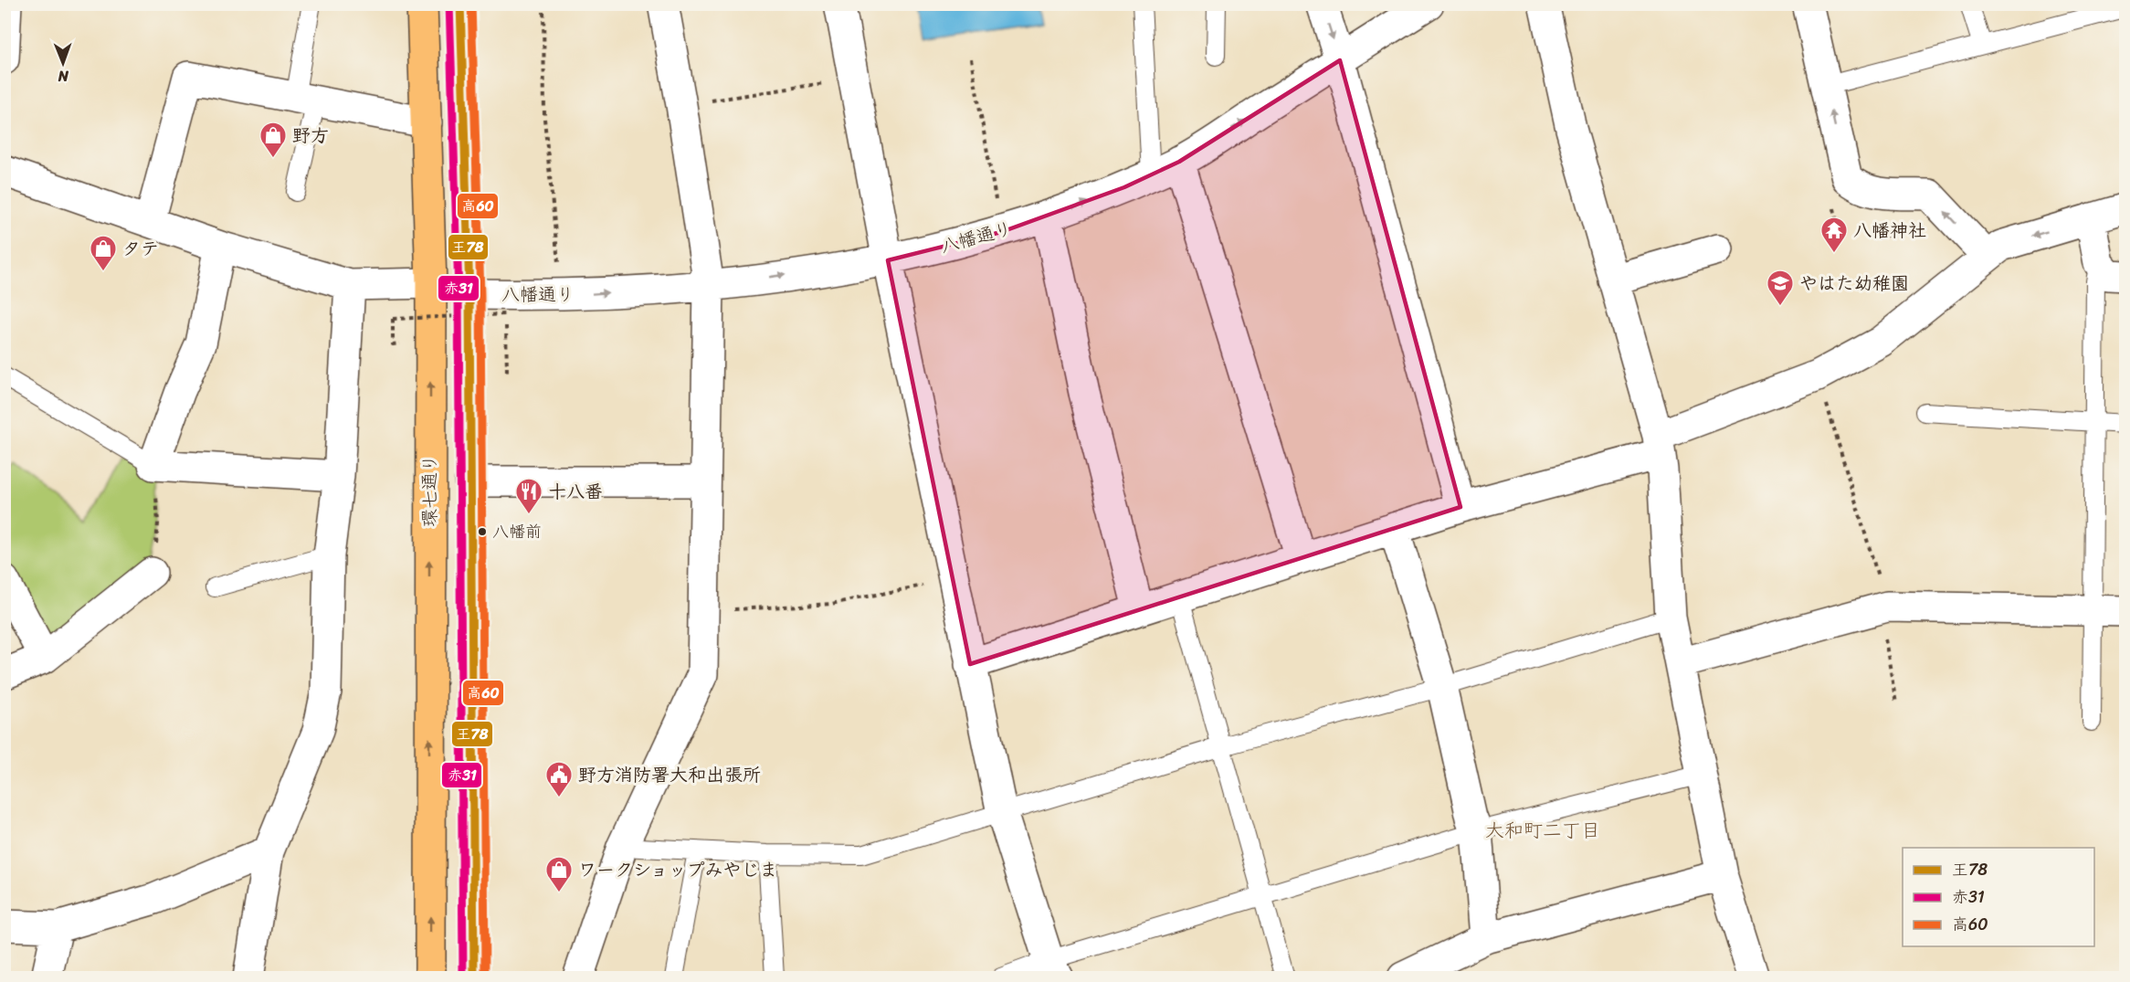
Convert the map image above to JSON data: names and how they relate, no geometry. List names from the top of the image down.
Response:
{
  "streets": {
    "main road": ["環七通り"],
    "street": ["八幡通り"]
  },
  "one_way": ["八幡通り"],
  "districts": ["大和町二丁目"],
  "places": {
    "shop": ["野方", "タテ", "ワークショップみやじま"],
    "temple": ["八幡神社"],
    "school or university": ["やはた幼稚園"],
    "restaurant": ["十八番"],
    "other": ["八幡前"],
    "public building": ["野方消防署大和出張所"]
  },
  "lines": ["transit line 王78", "transit line 赤31", "transit line 高60"],
  "legend": ["王78", "赤31", "高60"],
  "north": "bottom"
}
